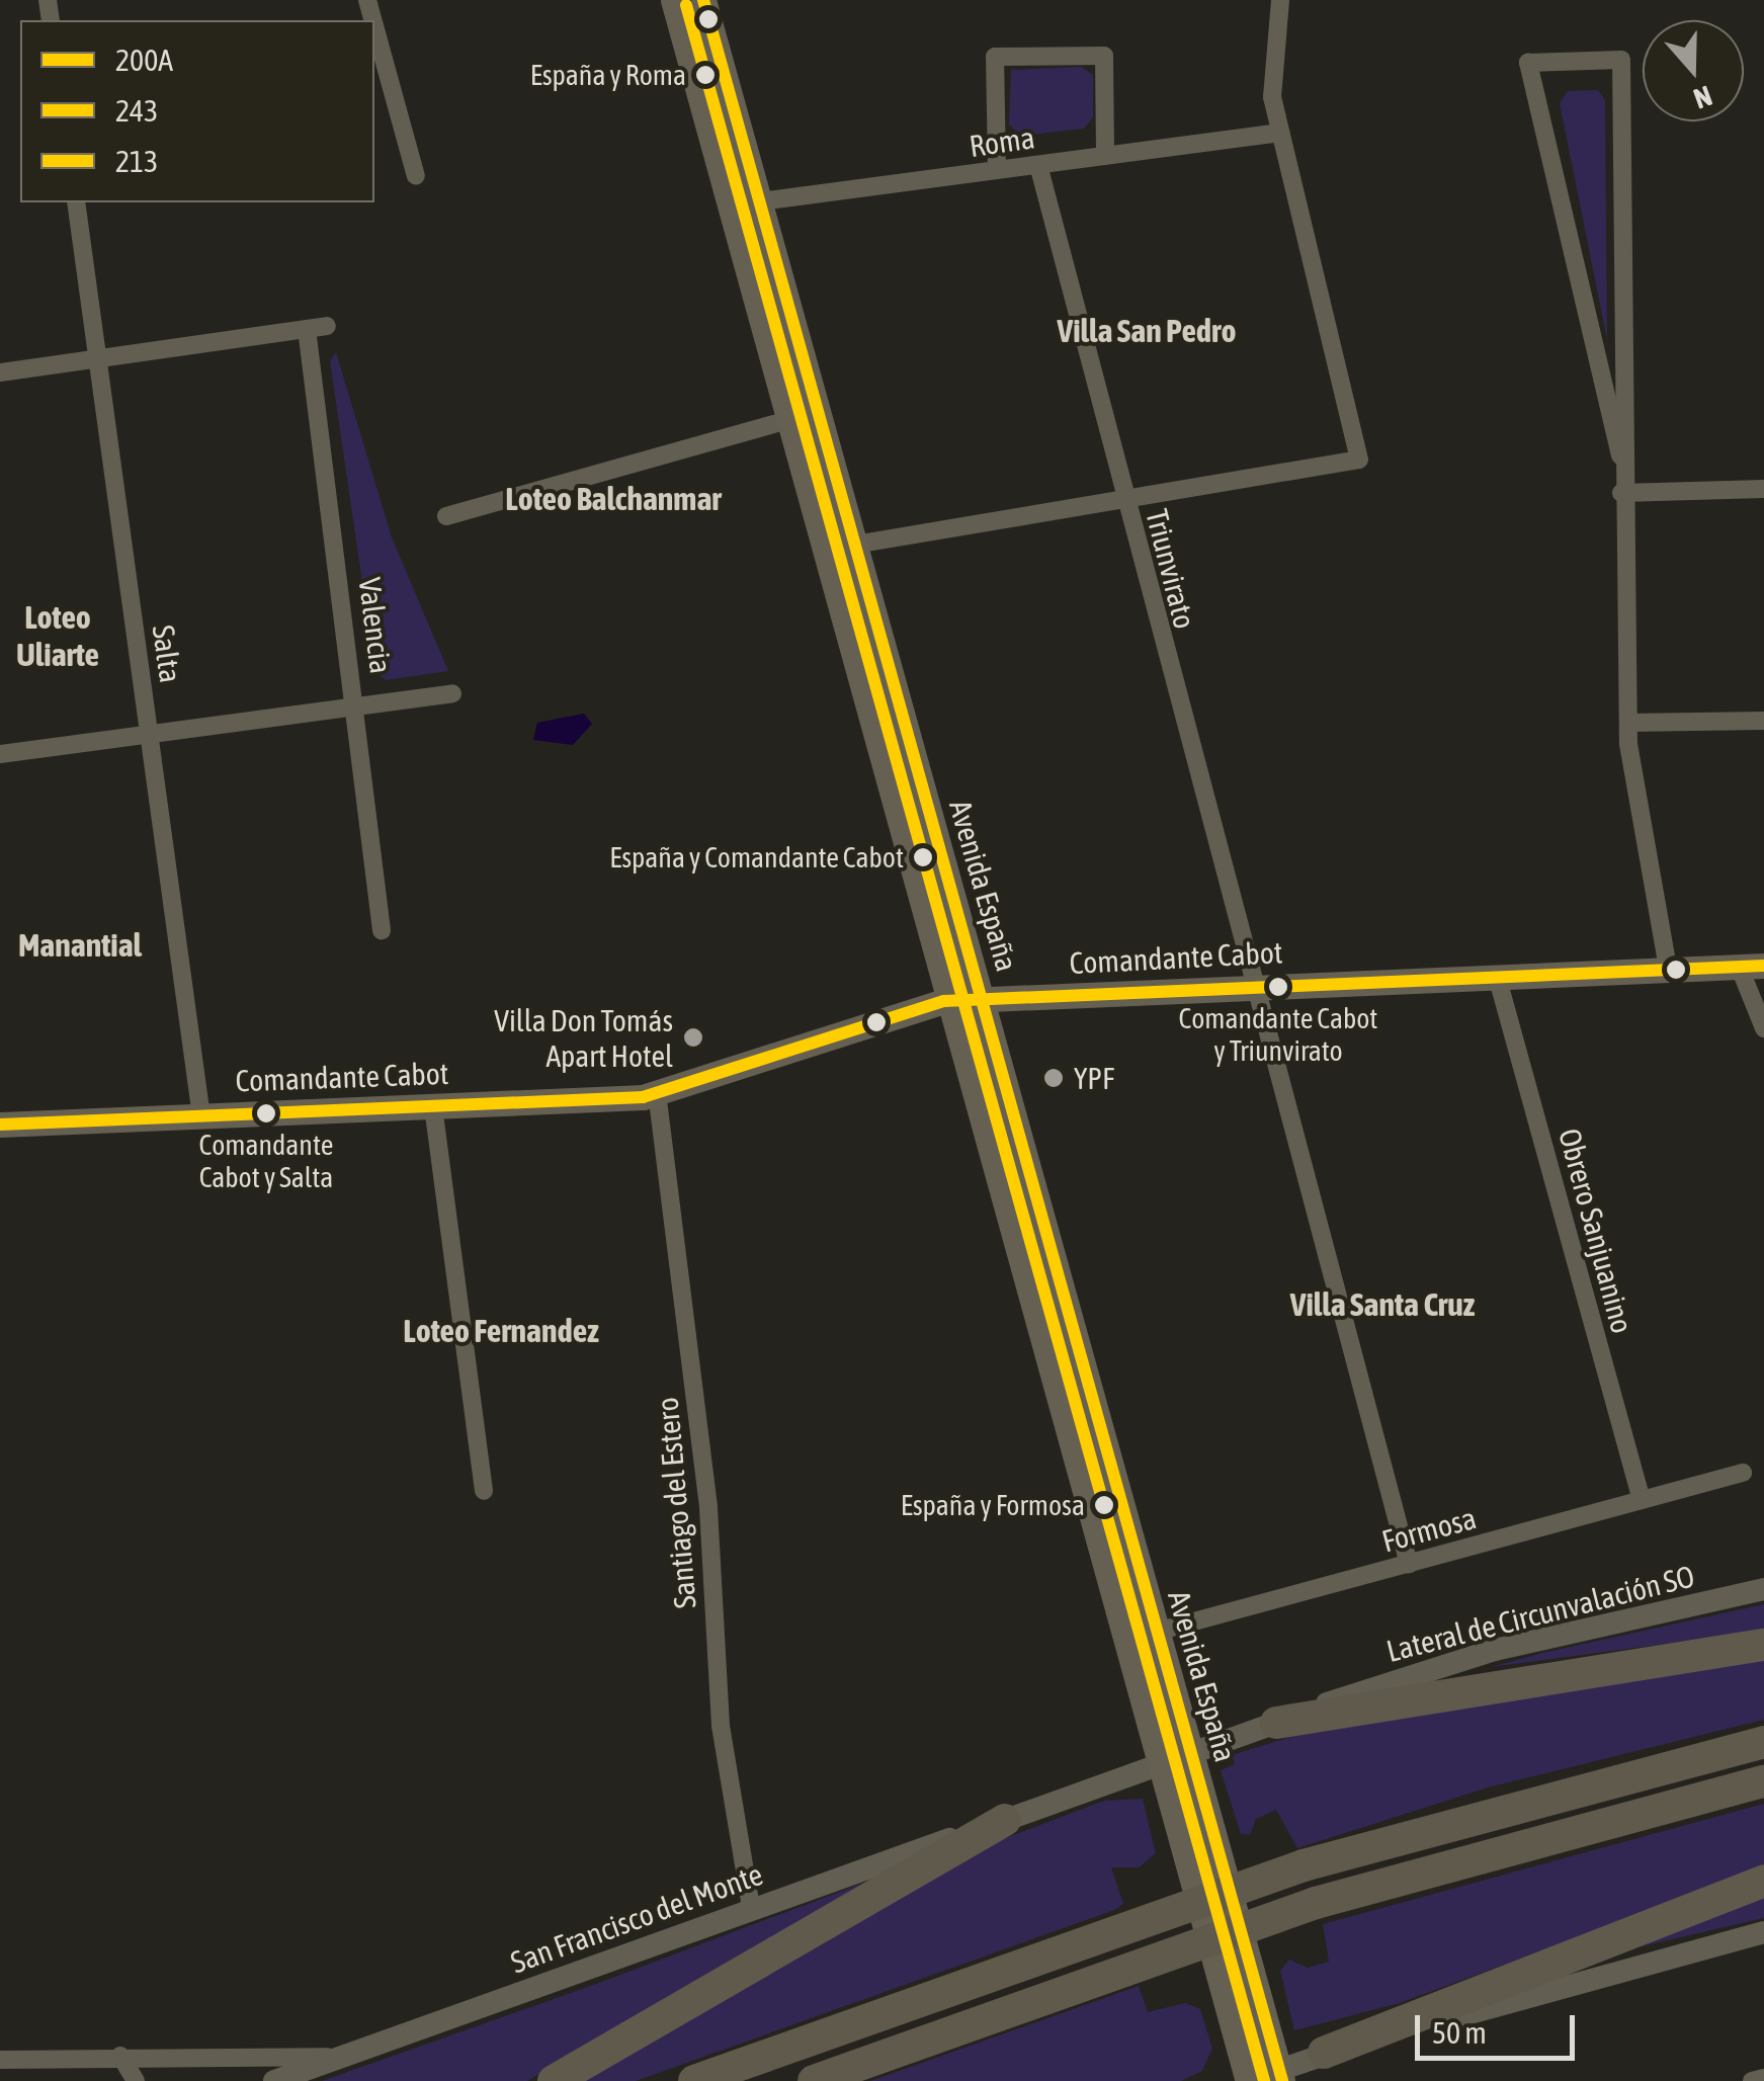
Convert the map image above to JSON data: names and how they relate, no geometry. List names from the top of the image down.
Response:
{
  "streets": {
    "main road": ["Avenida España", "Comandante Cabot"],
    "street": [
      "Roma",
      "Triunvirato",
      "Valencia",
      "Salta",
      "Obrero Sanjuanino",
      "Santiago del Estero",
      "Formosa",
      "Lateral de Circunvalación SO",
      "San Francisco del Monte"
    ]
  },
  "crossings": [
    ["Roma", "Triunvirato"],
    ["Roma", "Avenida España"],
    ["Triunvirato", "Comandante Cabot"],
    ["Triunvirato", "Formosa"],
    ["Valencia", "Salta"],
    ["Salta", "Comandante Cabot"],
    ["Avenida España", "Comandante Cabot"],
    ["Avenida España", "Formosa"],
    ["Avenida España", "Lateral de Circunvalación SO"],
    ["Avenida España", "San Francisco del Monte"],
    ["Comandante Cabot", "Obrero Sanjuanino"],
    ["Comandante Cabot", "Santiago del Estero"],
    ["Obrero Sanjuanino", "Formosa"],
    ["Santiago del Estero", "San Francisco del Monte"],
    ["Lateral de Circunvalación SO", "San Francisco del Monte"]
  ],
  "districts": [
    "Villa San Pedro",
    "Loteo Balchanmar",
    "Loteo Uliarte",
    "Manantial",
    "Villa Santa Cruz",
    "Loteo Fernandez"
  ],
  "places": [
    "España y Roma",
    "España y Comandante Cabot",
    "Comandante Cabot y Triunvirato",
    "Villa Don Tomás Apart Hotel",
    "YPF",
    "Comandante Cabot y Salta",
    "España y Formosa"
  ],
  "lines": ["transit line 200A", "transit line 243", "transit line 213"],
  "legend": ["200A", "243", "213"],
  "scale_bar": "50 m",
  "north": "bottom"
}
